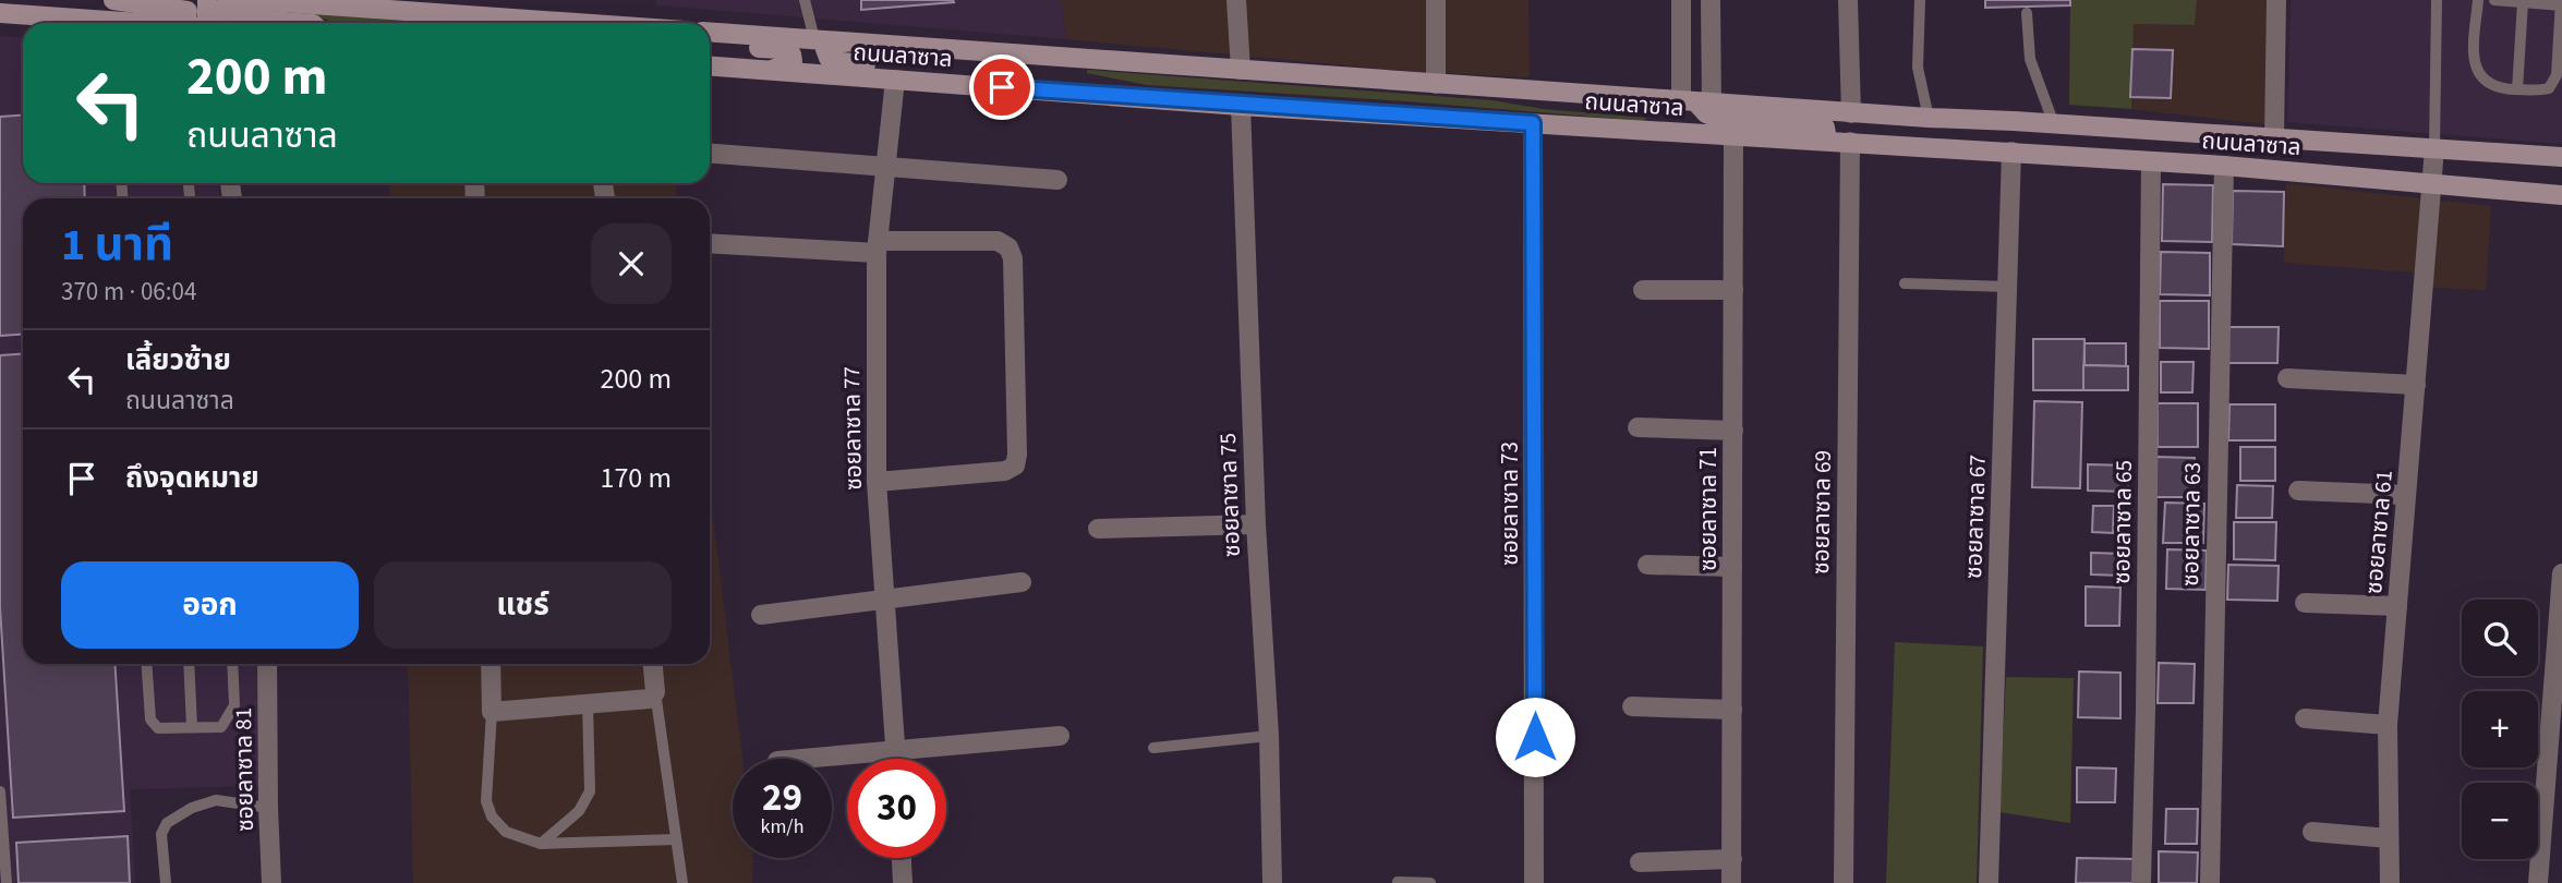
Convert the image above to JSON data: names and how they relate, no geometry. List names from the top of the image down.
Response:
{
  "streets": {
    "street": [
      "ถนนลาซาล",
      "ซอยลาซาล 77",
      "ซอยลาซาล 75",
      "ซอยลาซาล 73",
      "ซอยลาซาล 71",
      "ซอยลาซาล 69",
      "ซอยลาซาล 67",
      "ซอยลาซาล 65",
      "ซอยลาซาล 63",
      "ซอยลาซาล 61",
      "ซอยลาซาล 81"
    ]
  },
  "crossings": [
    ["ถนนลาซาล", "ซอยลาซาล 77"],
    ["ถนนลาซาล", "ซอยลาซาล 75"],
    ["ถนนลาซาล", "ซอยลาซาล 73"],
    ["ถนนลาซาล", "ซอยลาซาล 71"],
    ["ถนนลาซาล", "ซอยลาซาล 69"],
    ["ถนนลาซาล", "ซอยลาซาล 67"],
    ["ถนนลาซาล", "ซอยลาซาล 65"],
    ["ถนนลาซาล", "ซอยลาซาล 63"],
    ["ถนนลาซาล", "ซอยลาซาล 61"]
  ],
  "page": {
    "turn": ["200 m", "ถนนลาซาล"],
    "heading": ["1 นาที", "370 m · 06:04"],
    "list": [
      {
        "name": "เลี้ยวซ้าย",
        "note": "ถนนลาซาล",
        "value": "200 m"
      },
      {
        "name": "ถึงจุดหมาย",
        "value": "170 m"
      }
    ],
    "buttons": ["ออก", "แชร์"],
    "map_buttons": ["+", "−"],
    "speed": "29 km/h",
    "limit": "30"
  }
}
